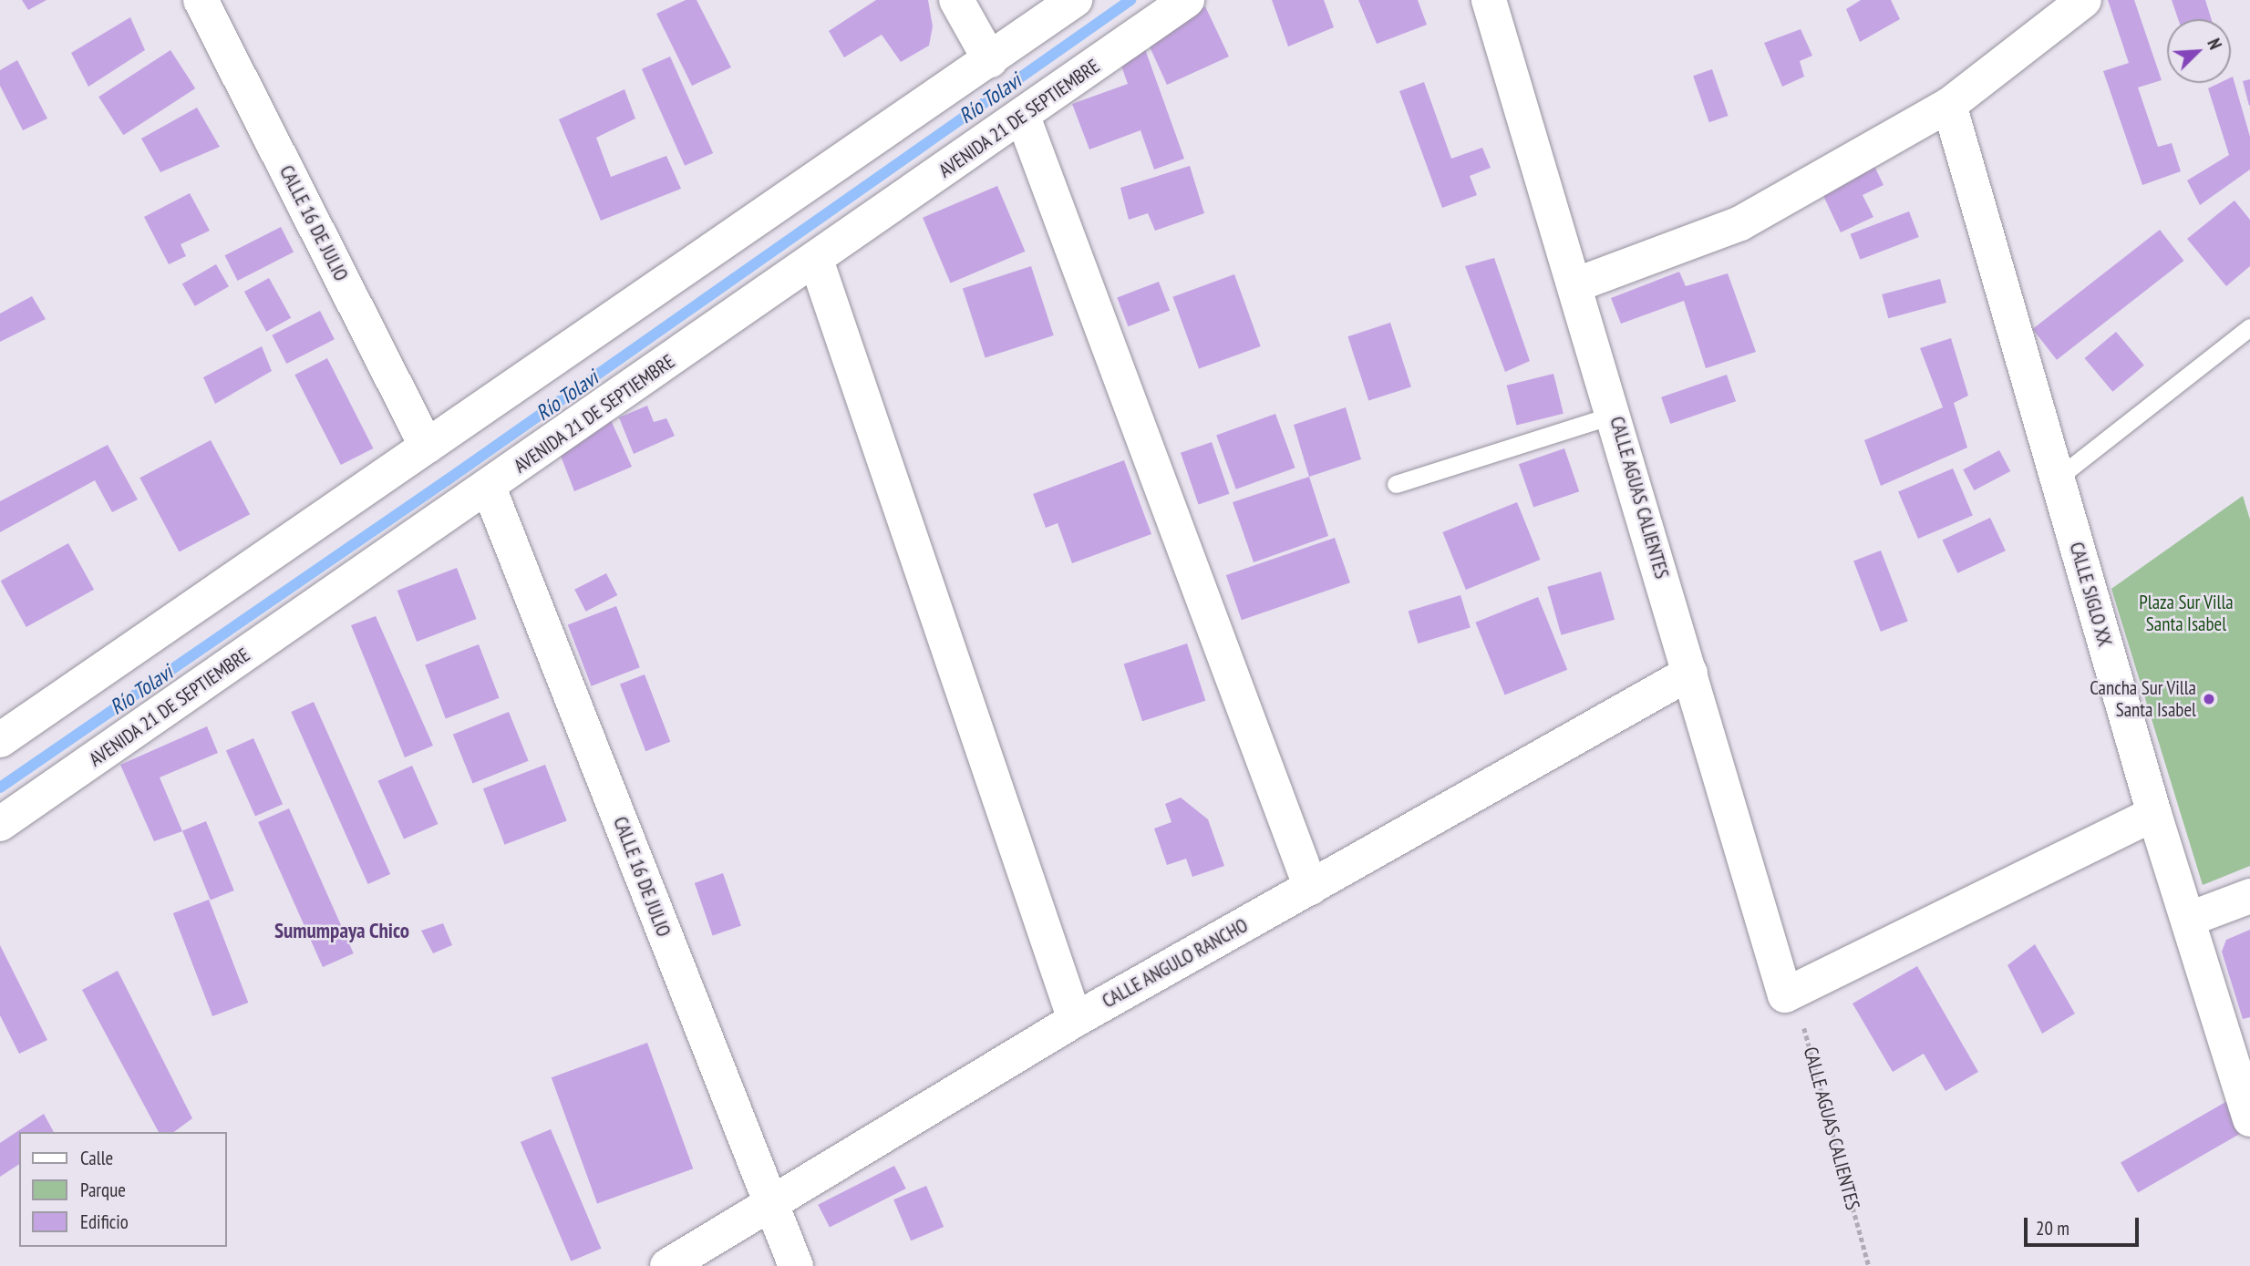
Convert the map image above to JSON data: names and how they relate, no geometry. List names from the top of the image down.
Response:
{
  "streets": {
    "street": [
      "AVENIDA 21 DE SEPTIEMBRE",
      "CALLE 16 DE JULIO",
      "CALLE AGUAS CALIENTES",
      "CALLE SIGLO XX",
      "CALLE ANGULO RANCHO"
    ]
  },
  "crossings": [
    ["AVENIDA 21 DE SEPTIEMBRE", "CALLE 16 DE JULIO"],
    ["CALLE 16 DE JULIO", "CALLE ANGULO RANCHO"],
    ["CALLE AGUAS CALIENTES", "CALLE ANGULO RANCHO"]
  ],
  "districts": ["Sumumpaya Chico"],
  "water": ["Río Tolavi"],
  "parks": ["Plaza Sur Villa Santa Isabel"],
  "places": ["Cancha Sur Villa Santa Isabel"],
  "legend": ["Calle", "Parque", "Edificio"],
  "scale_bar": "20 m",
  "north": "top right"
}
